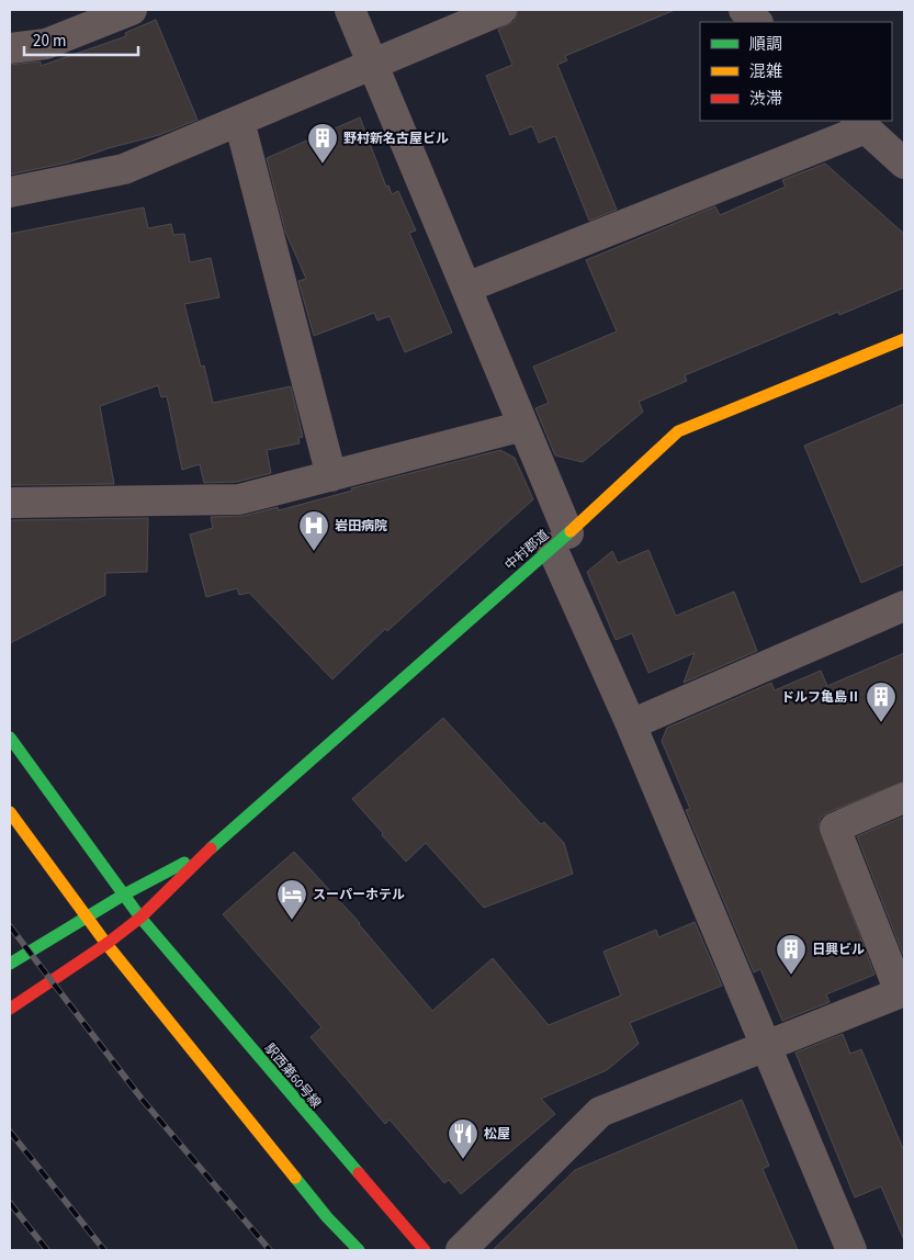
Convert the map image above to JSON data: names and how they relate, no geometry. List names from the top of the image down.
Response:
{
  "streets": {
    "street": ["中村郡道", "駅西第60号線"]
  },
  "places": {
    "building": ["野村新名古屋ビル", "ドルフ亀島Ⅱ", "日興ビル"],
    "hospital": ["岩田病院"],
    "hotel": ["スーパーホテル"],
    "restaurant": ["松屋"]
  },
  "legend": ["順調", "混雑", "渋滞"],
  "scale_bar": "20 m"
}
